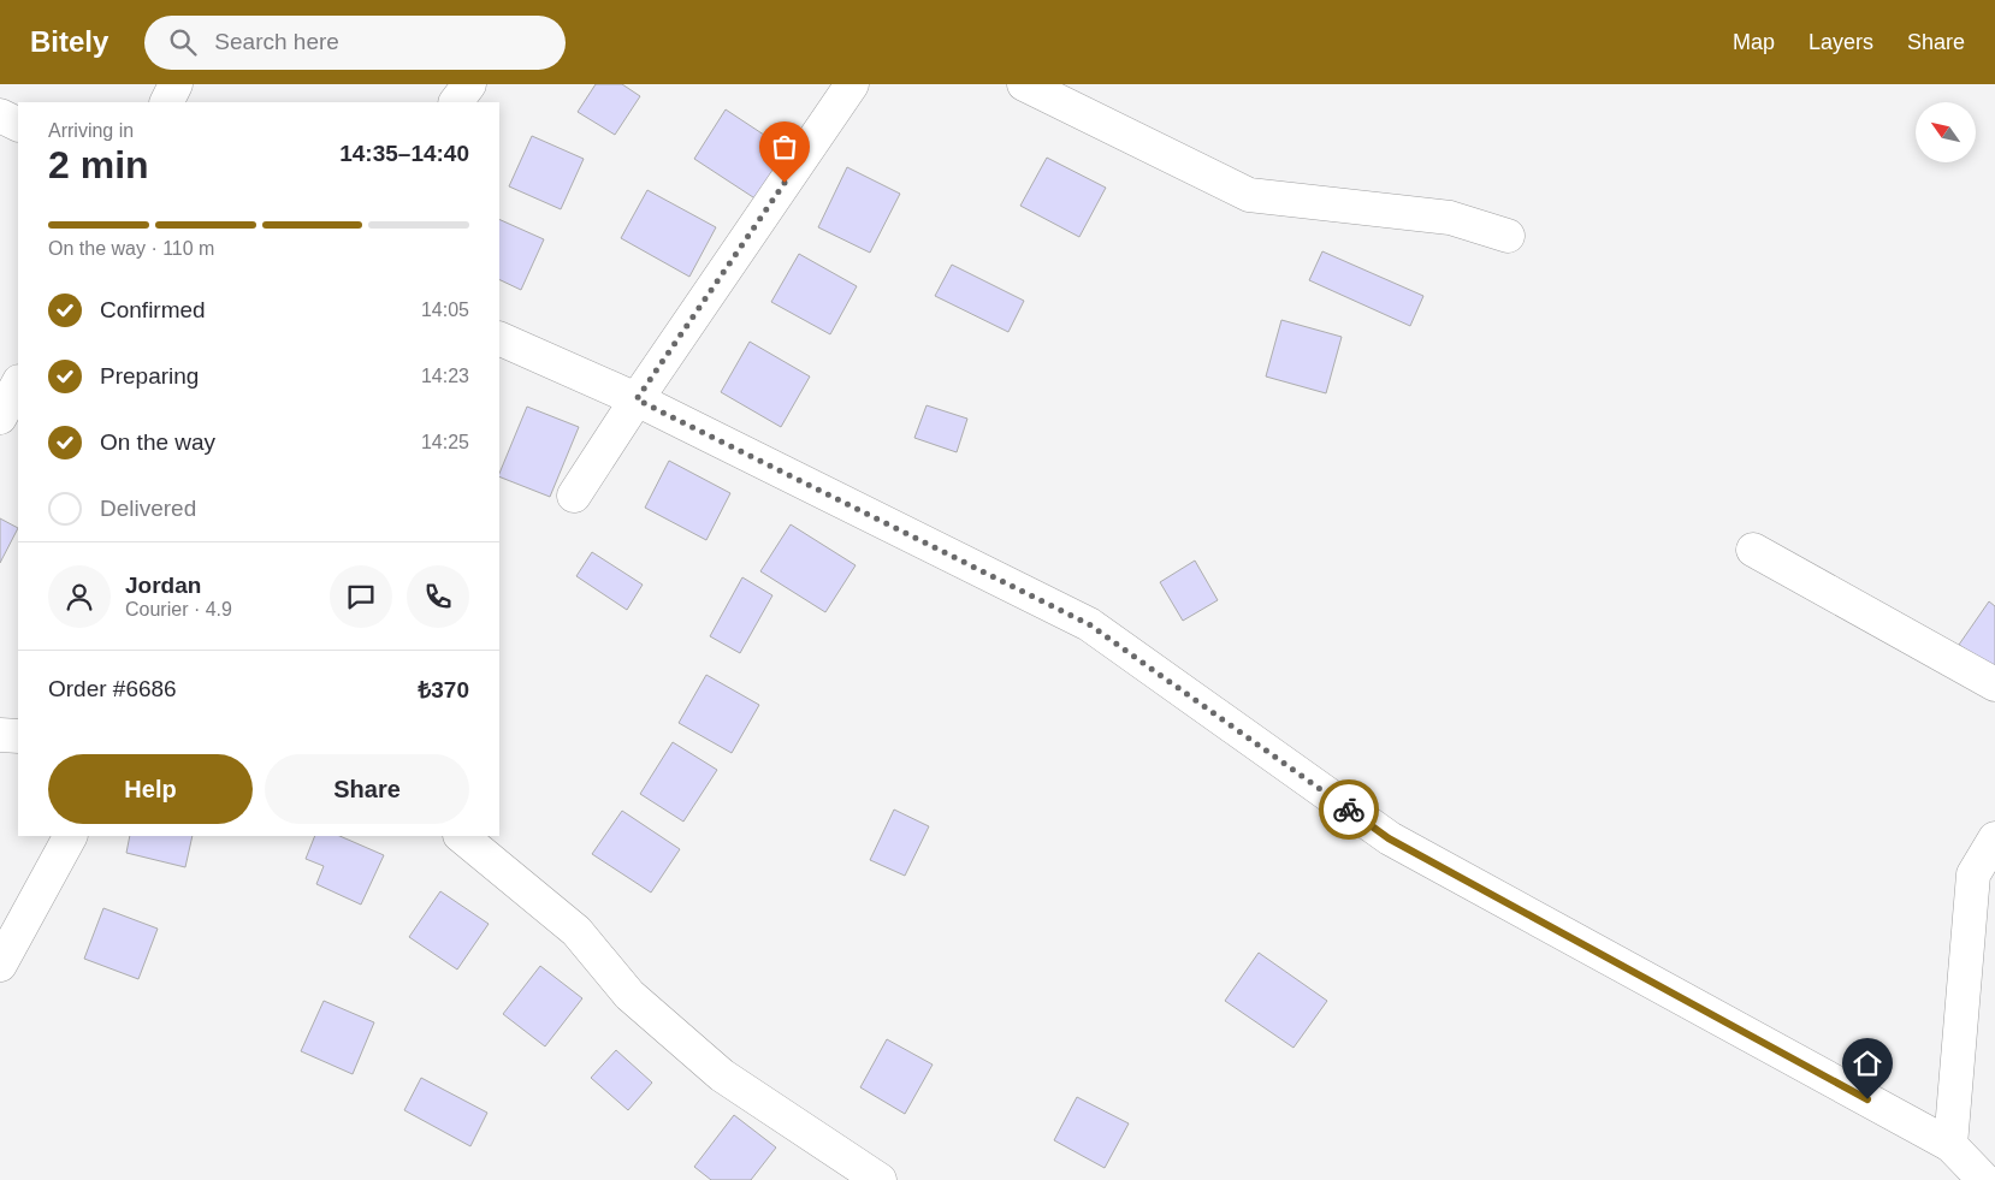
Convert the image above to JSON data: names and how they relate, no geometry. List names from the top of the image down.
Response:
{
  "north": "top left",
  "page": {
    "header": "Bitely",
    "search": "Search here",
    "nav": ["Map", "Layers", "Share"],
    "heading": ["2 min", "Arriving in", "14:35–14:40"],
    "panel": [
      "Jordan",
      "Courier · 4.9",
      "Order #6686",
      "₺370"
    ],
    "bar": "On the way · 110 m",
    "list": [
      ["Confirmed", "14:05"],
      ["Preparing", "14:23"],
      ["On the way", "14:25"],
      "Delivered"
    ],
    "buttons": ["Help", "Share"]
  }
}
